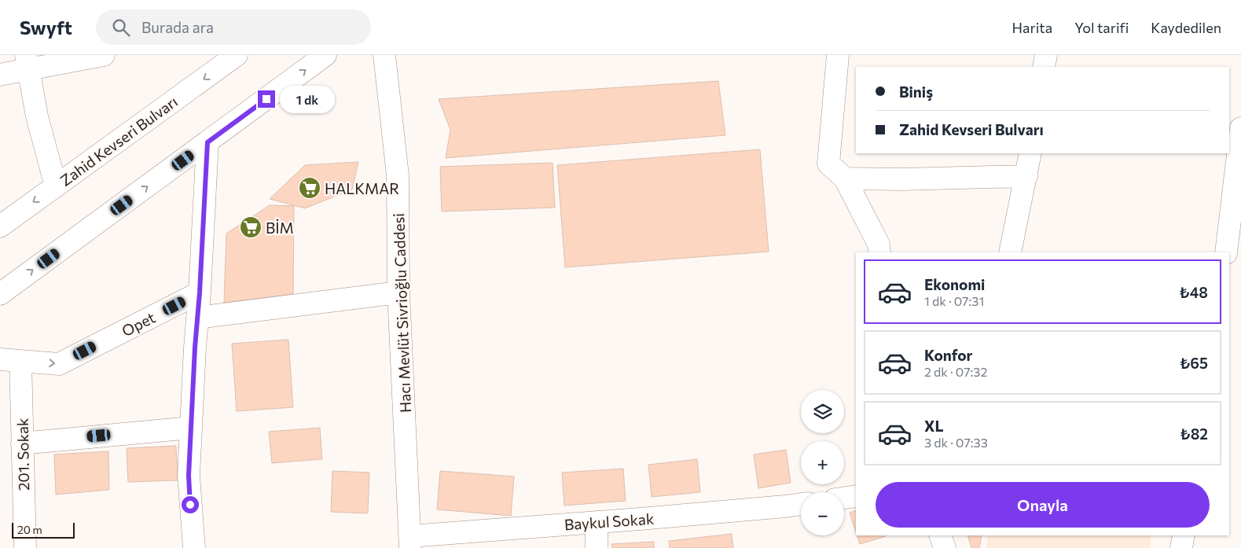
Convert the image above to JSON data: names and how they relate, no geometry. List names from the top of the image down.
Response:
{
  "streets": {
    "street": [
      "Zahid Kevseri Bulvarı",
      "Hacı Mevlüt Sivrioğlu Caddesi",
      "Opet",
      "201. Sokak",
      "Baykul Sokak"
    ]
  },
  "crossings": [
    ["Hacı Mevlüt Sivrioğlu Caddesi", "Baykul Sokak"],
    ["Opet", "201. Sokak"]
  ],
  "places": {
    "supermarket": ["HALKMAR", "BİM"]
  },
  "scale_bar": "20 m",
  "page": {
    "header": "Swyft",
    "search": "Burada ara",
    "nav": ["Harita", "Yol tarifi", "Kaydedilen"],
    "banner": ["Biniş", "Zahid Kevseri Bulvarı"],
    "bubble": "1 dk",
    "list": [
      {
        "name": "Ekonomi",
        "note": "1 dk · 07:31",
        "value": "₺48"
      },
      {
        "name": "Konfor",
        "note": "2 dk · 07:32",
        "value": "₺65"
      },
      {
        "name": "XL",
        "note": "3 dk · 07:33",
        "value": "₺82"
      }
    ],
    "map_buttons": ["+", "−"],
    "buttons": "Onayla",
    "scale": "20 m"
  }
}
